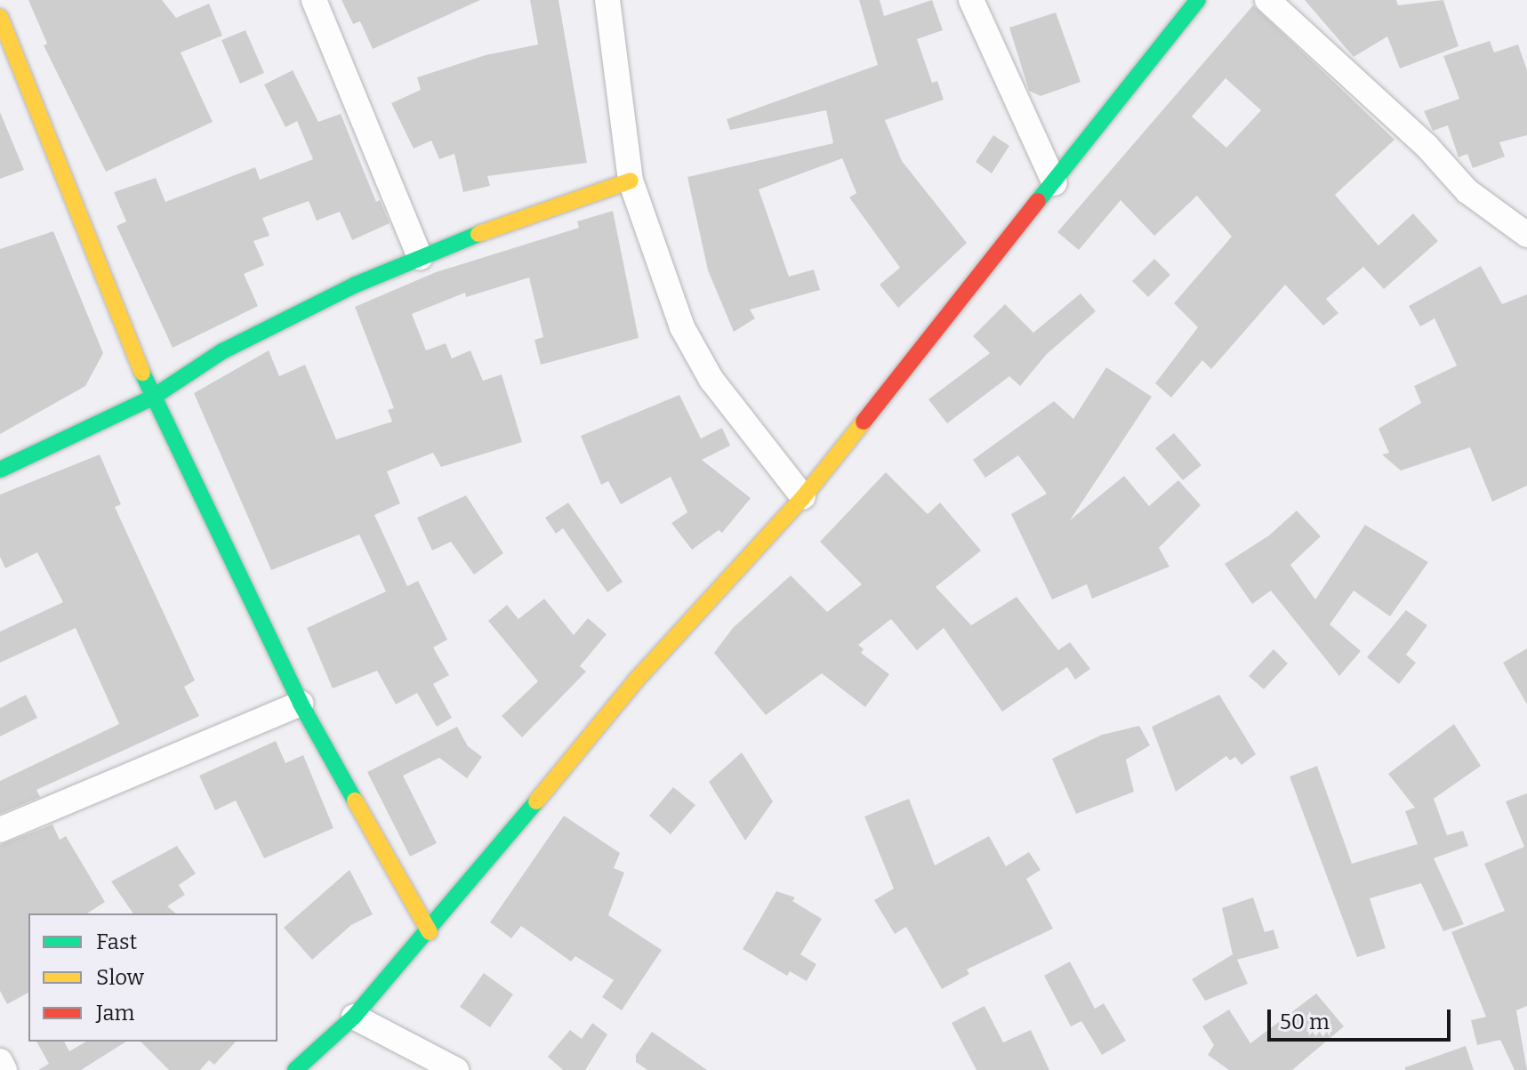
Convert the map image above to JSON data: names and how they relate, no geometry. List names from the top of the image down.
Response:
{
  "legend": ["Fast", "Slow", "Jam"],
  "scale_bar": "50 m"
}
